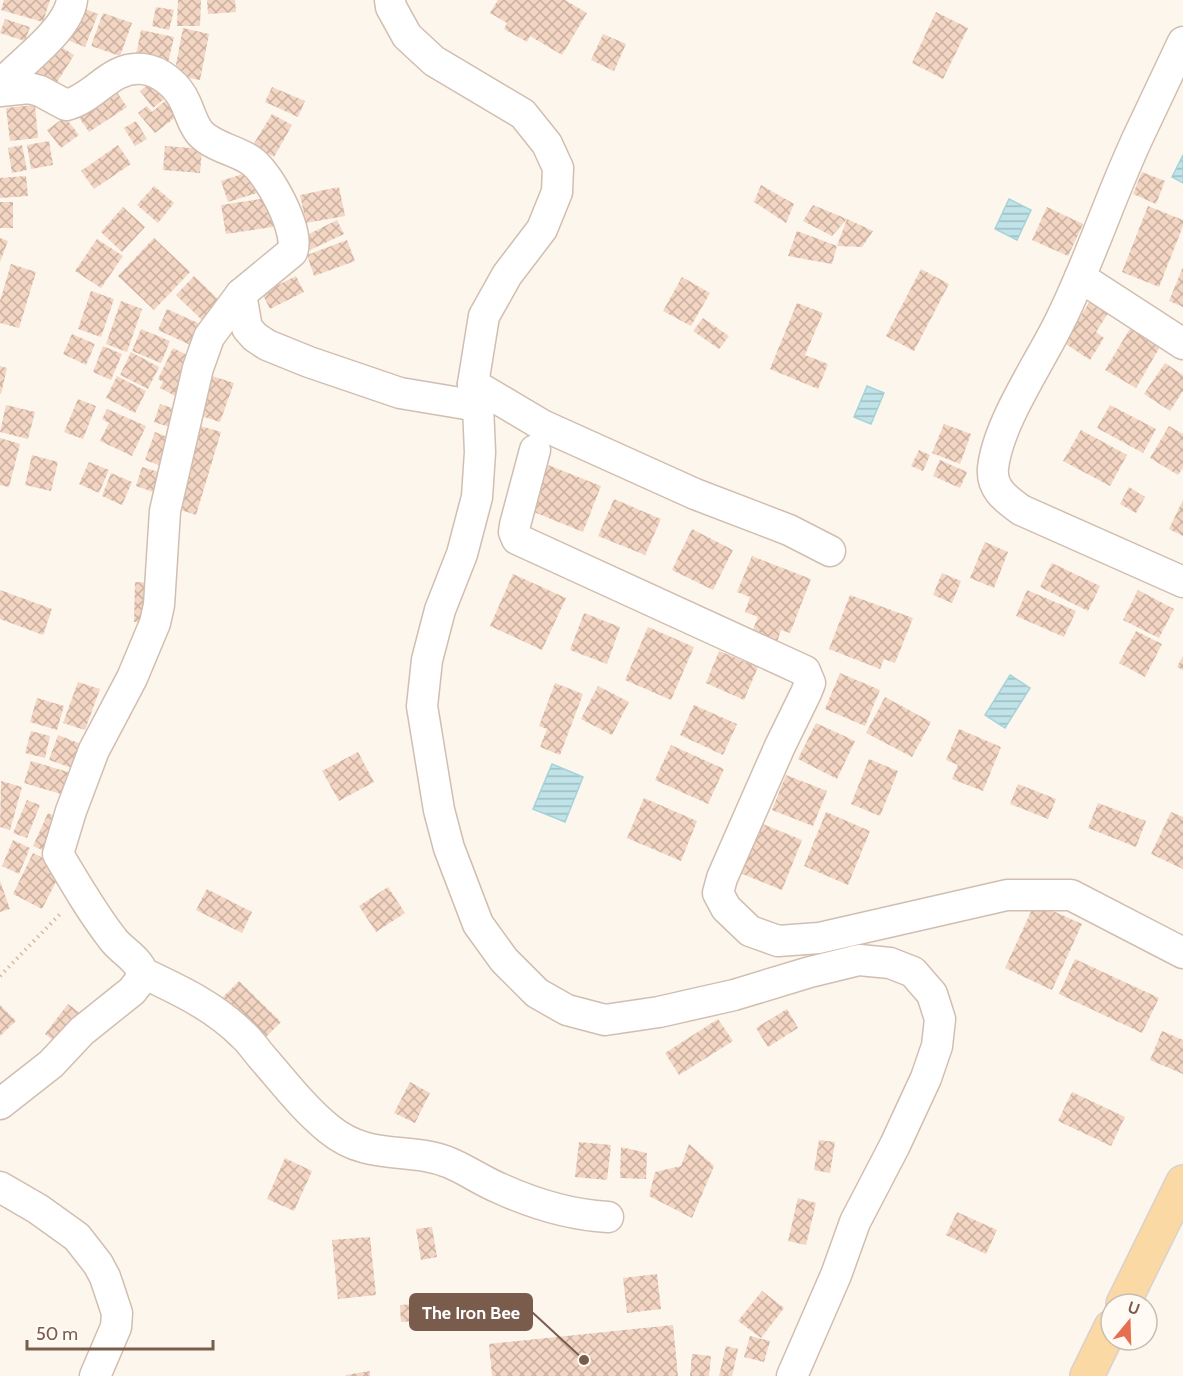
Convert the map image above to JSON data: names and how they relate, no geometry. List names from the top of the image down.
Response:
{
  "places": ["The Iron Bee"],
  "scale_bar": "50 m",
  "north": "top"
}
